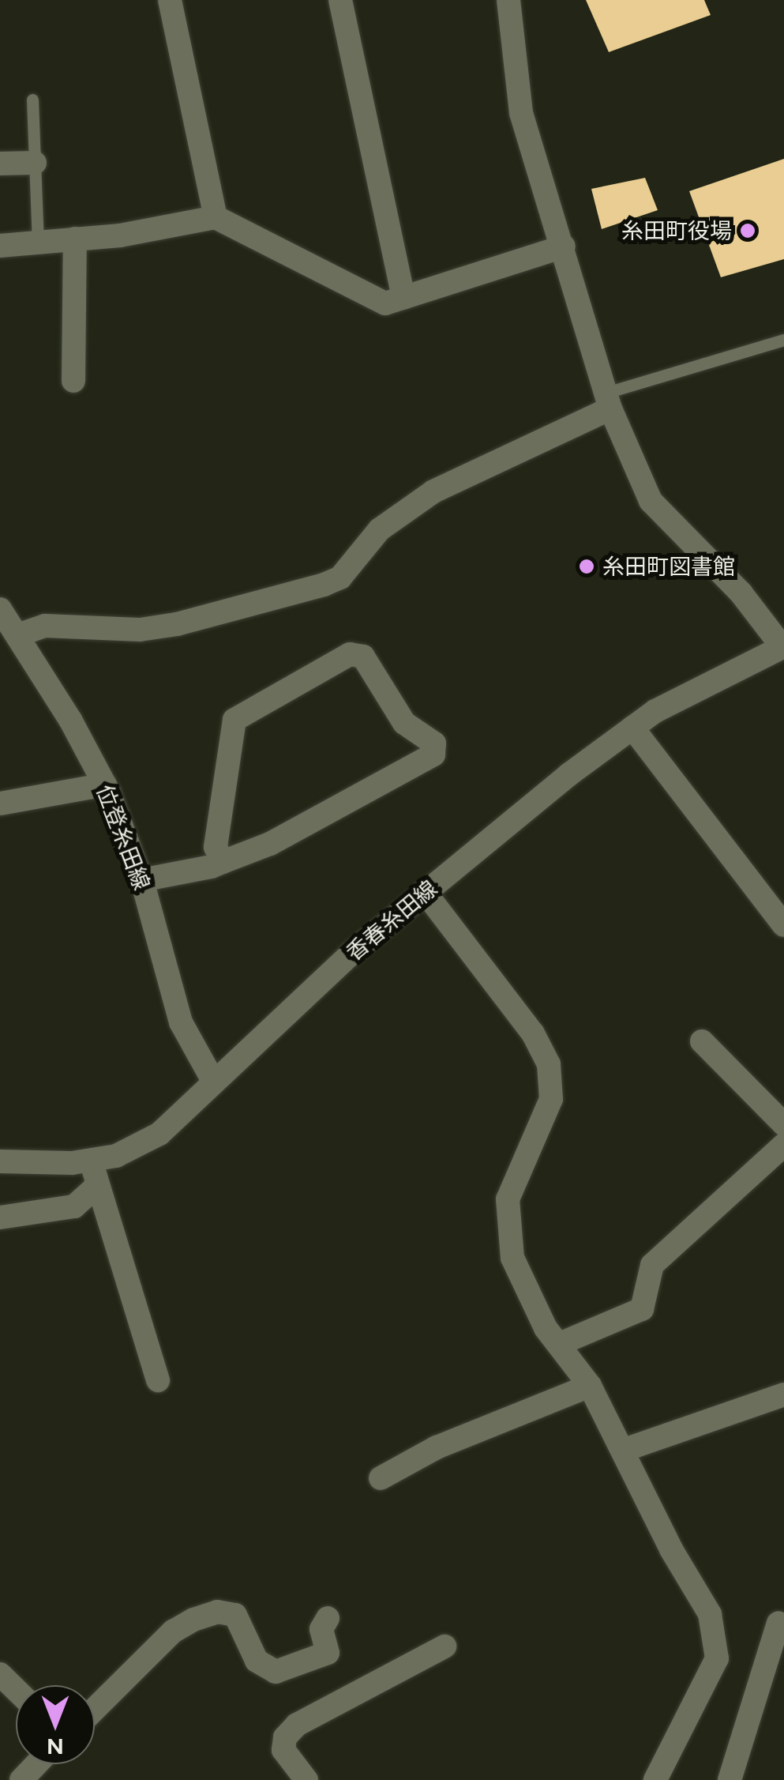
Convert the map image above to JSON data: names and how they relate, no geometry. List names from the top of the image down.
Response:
{
  "streets": {
    "street": ["位登糸田線", "香春糸田線"]
  },
  "crossings": [
    ["位登糸田線", "香春糸田線"]
  ],
  "places": ["糸田町役場", "糸田町図書館"],
  "north": "bottom"
}
